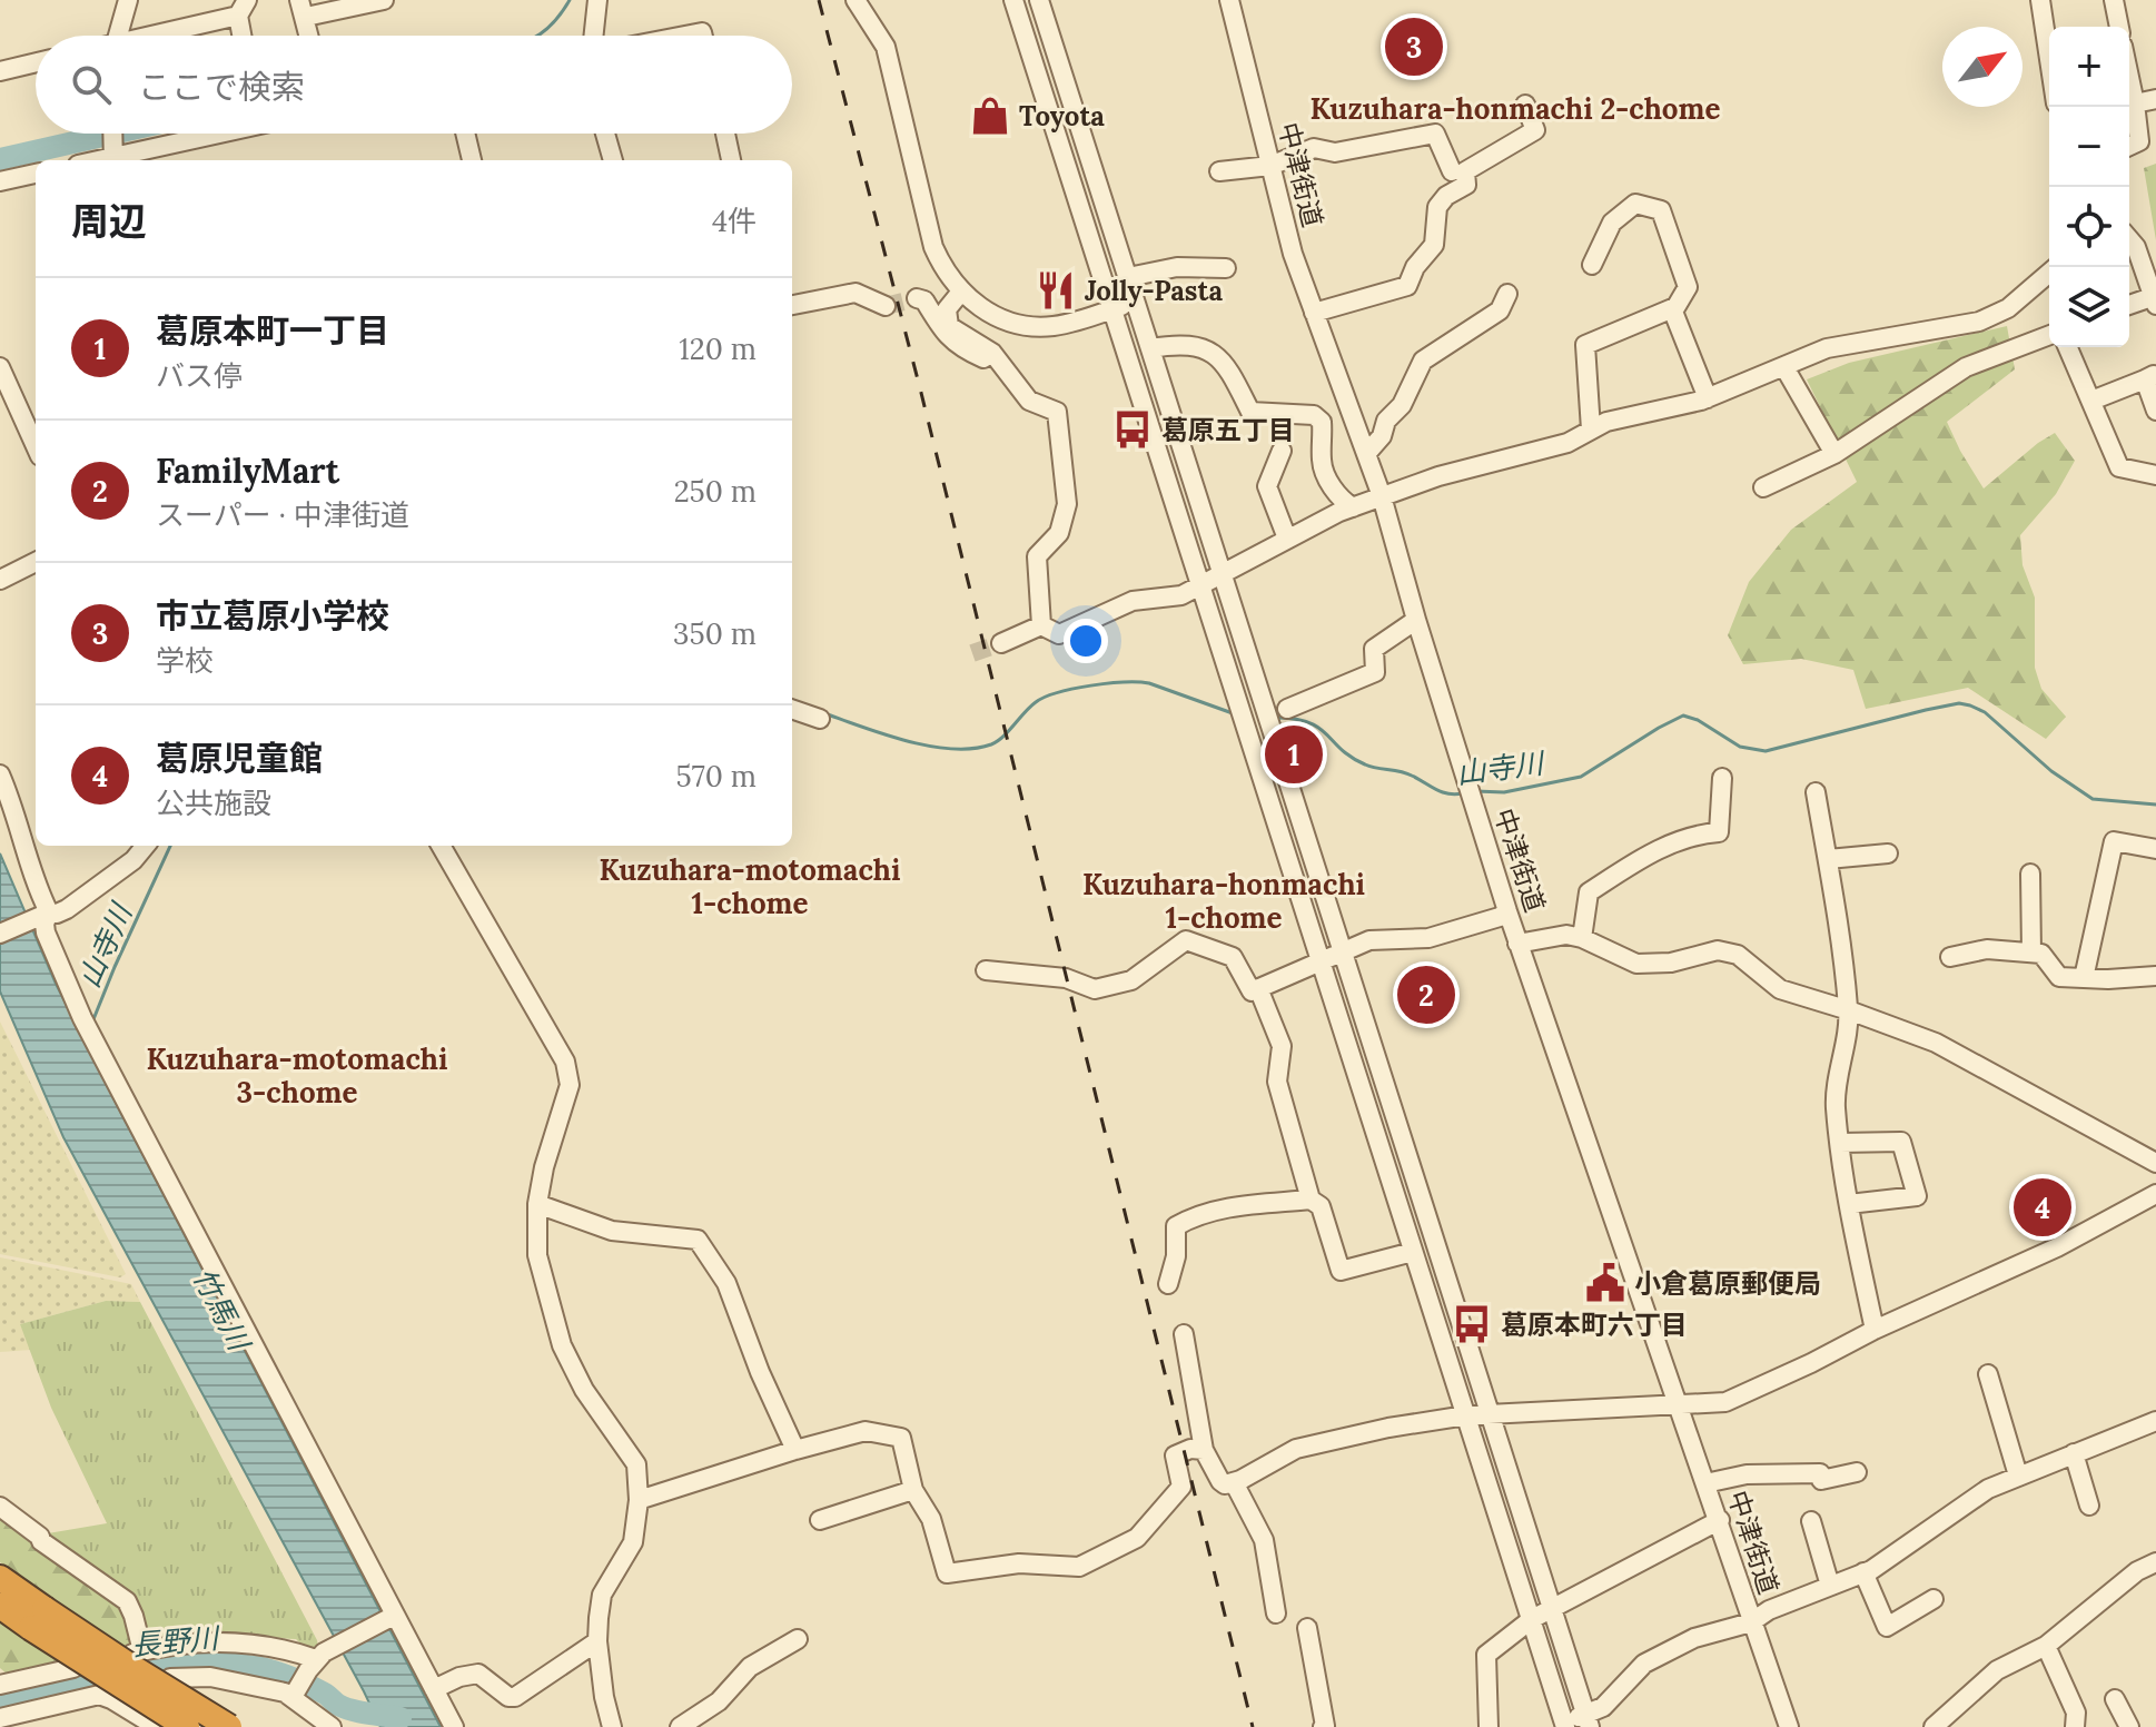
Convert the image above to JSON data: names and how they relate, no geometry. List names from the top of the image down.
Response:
{
  "streets": {
    "street": ["中津街道"]
  },
  "districts": [
    "Kuzuhara-honmachi 2-chome",
    "Kuzuhara-motomachi 1-chome",
    "Kuzuhara-honmachi 1-chome",
    "Kuzuhara-motomachi 3-chome"
  ],
  "water": ["山寺川", "竹馬川", "長野川"],
  "places": {
    "shop": ["Toyota"],
    "restaurant": ["Jolly-Pasta"],
    "bus stop": ["葛原五丁目", "葛原本町六丁目"],
    "public building": ["小倉葛原郵便局"]
  },
  "north": "top right",
  "page": {
    "pins": [
      "3",
      "1",
      "2",
      "4"
    ],
    "map_buttons": ["+", "−"],
    "search": "ここで検索",
    "heading": ["周辺", "4件"],
    "list": [
      {
        "mark": "1",
        "name": "葛原本町一丁目",
        "note": "バス停",
        "value": "120 m"
      },
      {
        "mark": "2",
        "name": "FamilyMart",
        "note": "スーパー · 中津街道",
        "value": "250 m"
      },
      {
        "mark": "3",
        "name": "市立葛原小学校",
        "note": "学校",
        "value": "350 m"
      },
      {
        "mark": "4",
        "name": "葛原児童館",
        "note": "公共施設",
        "value": "570 m"
      }
    ]
  }
}
